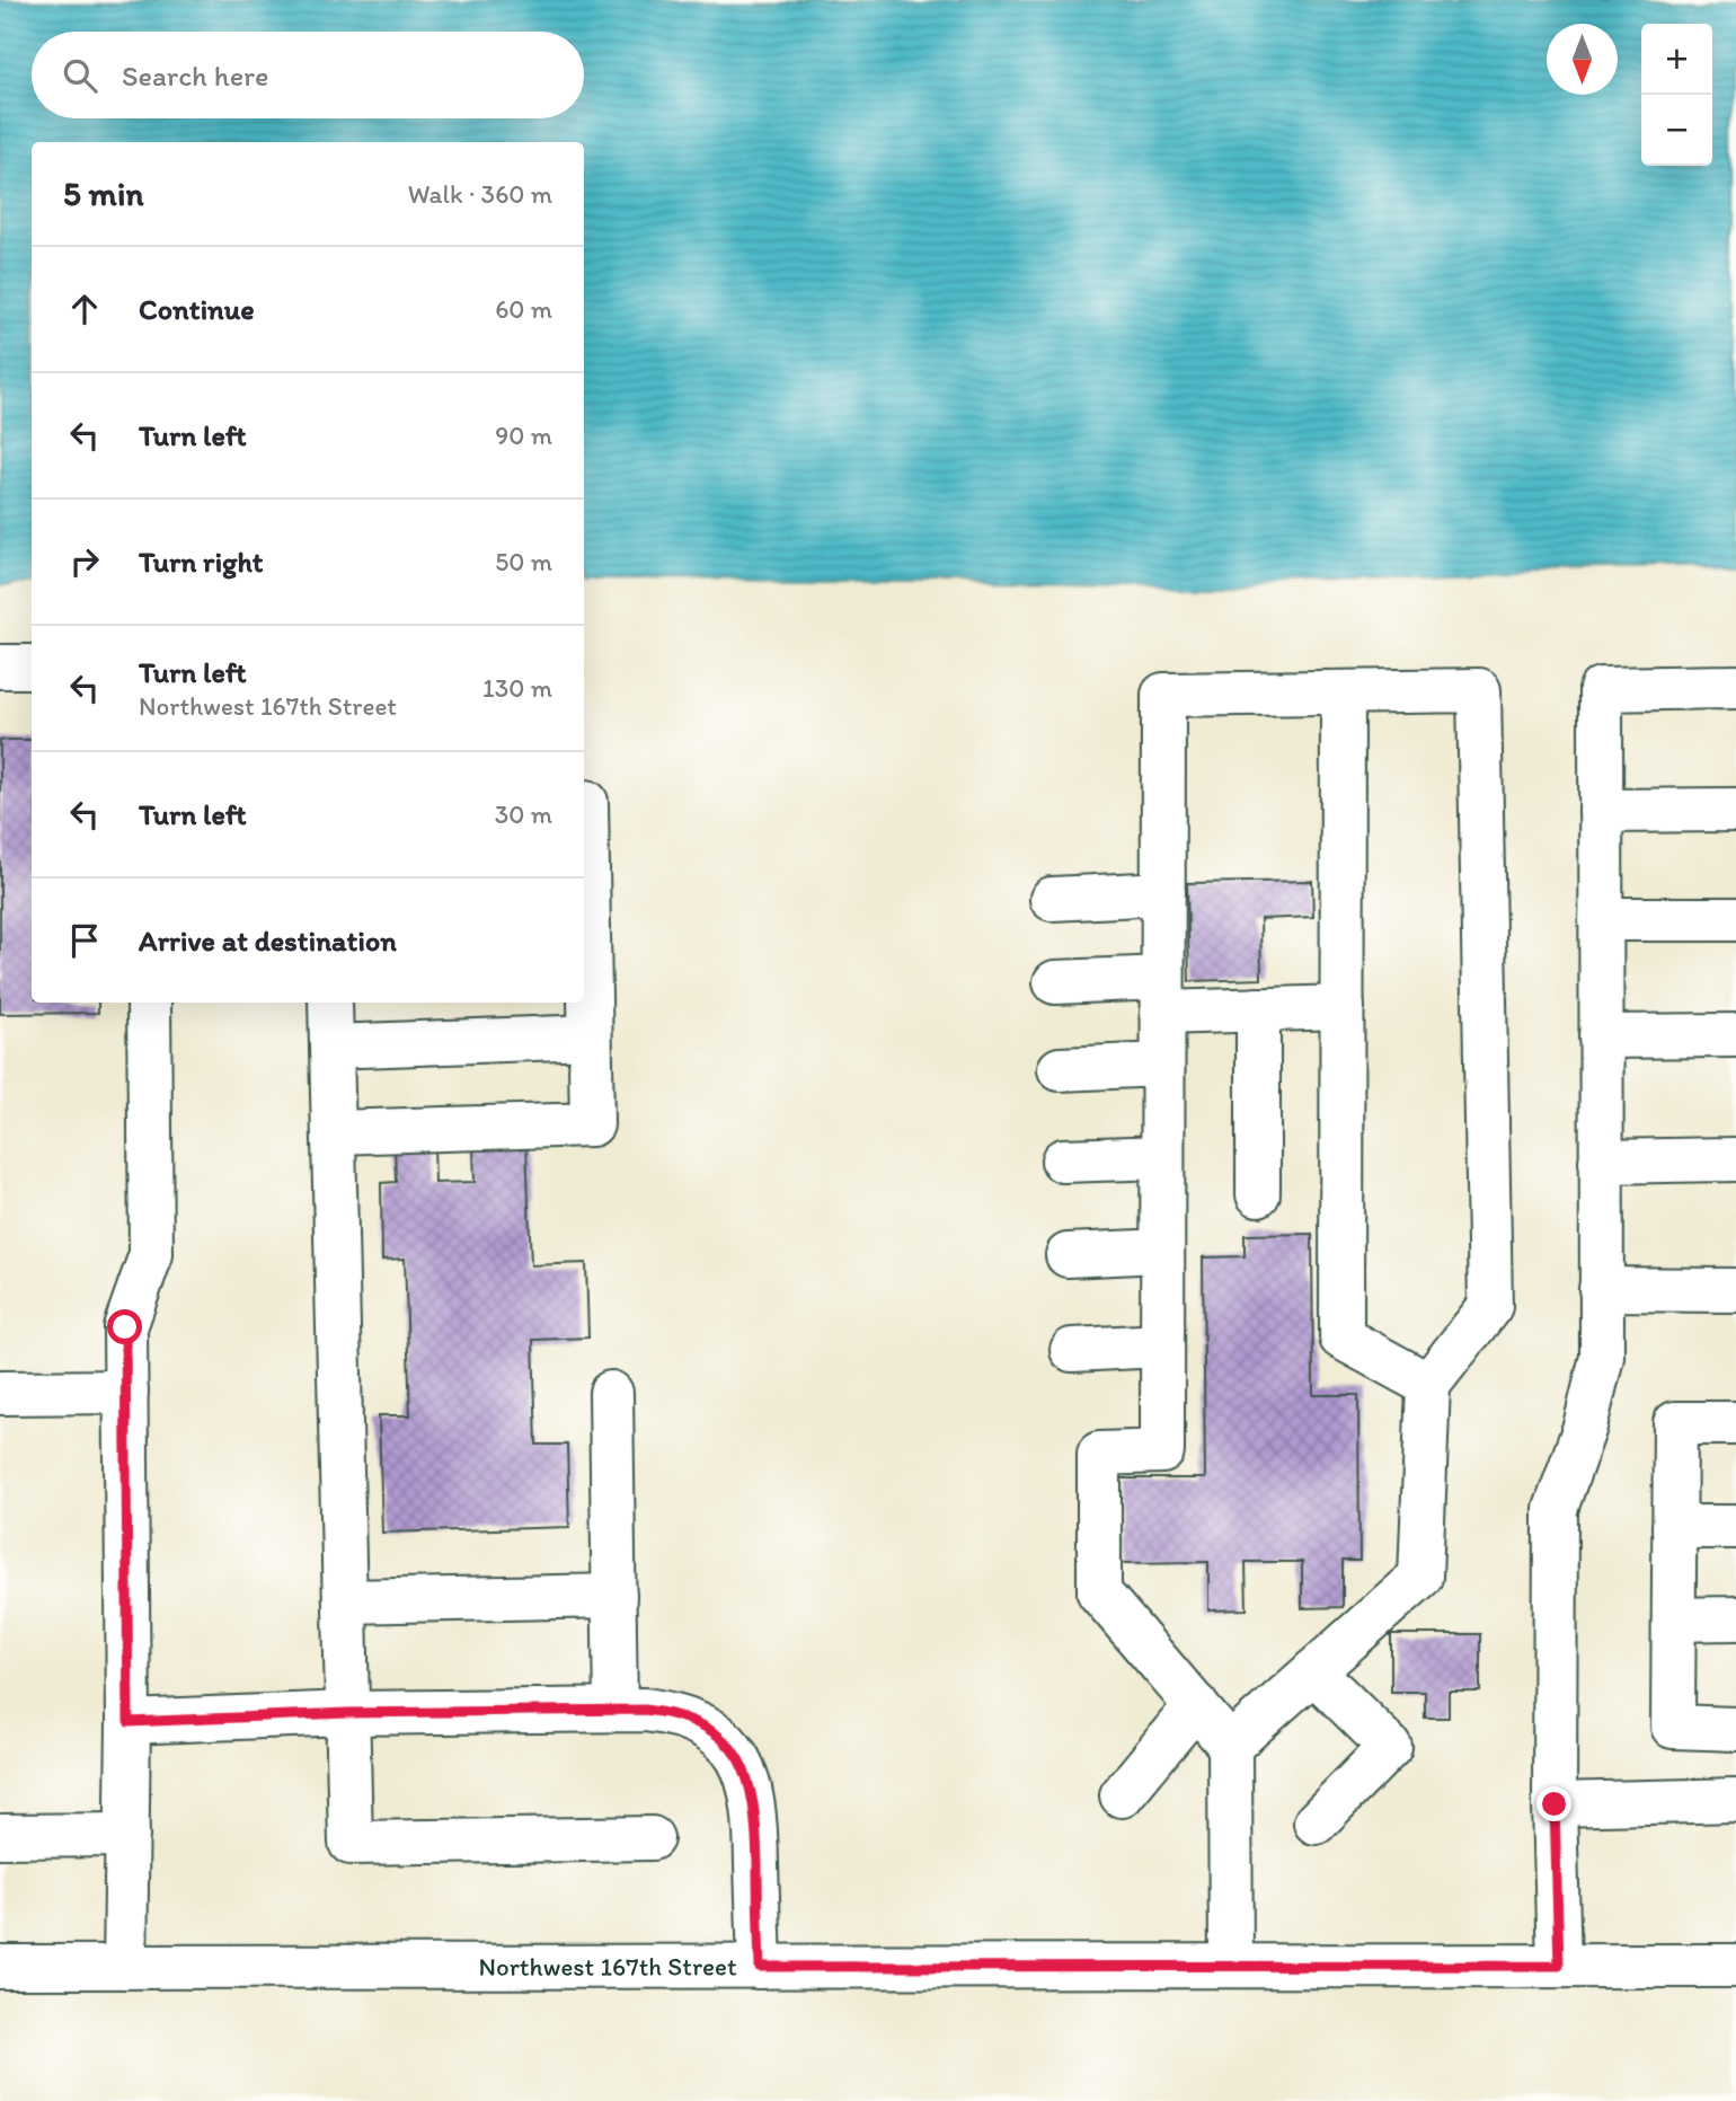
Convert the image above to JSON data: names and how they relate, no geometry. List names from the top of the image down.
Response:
{
  "streets": {
    "street": ["Northwest 167th Street"]
  },
  "north": "bottom",
  "page": {
    "map_buttons": ["+", "−"],
    "search": "Search here",
    "heading": ["5 min", "Walk · 360 m"],
    "list": [
      ["Continue", "60 m"],
      ["Turn left", "90 m"],
      ["Turn right", "50 m"],
      ["Turn left", "Northwest 167th Street", "130 m"],
      ["Turn left", "30 m"],
      "Arrive at destination"
    ]
  }
}
